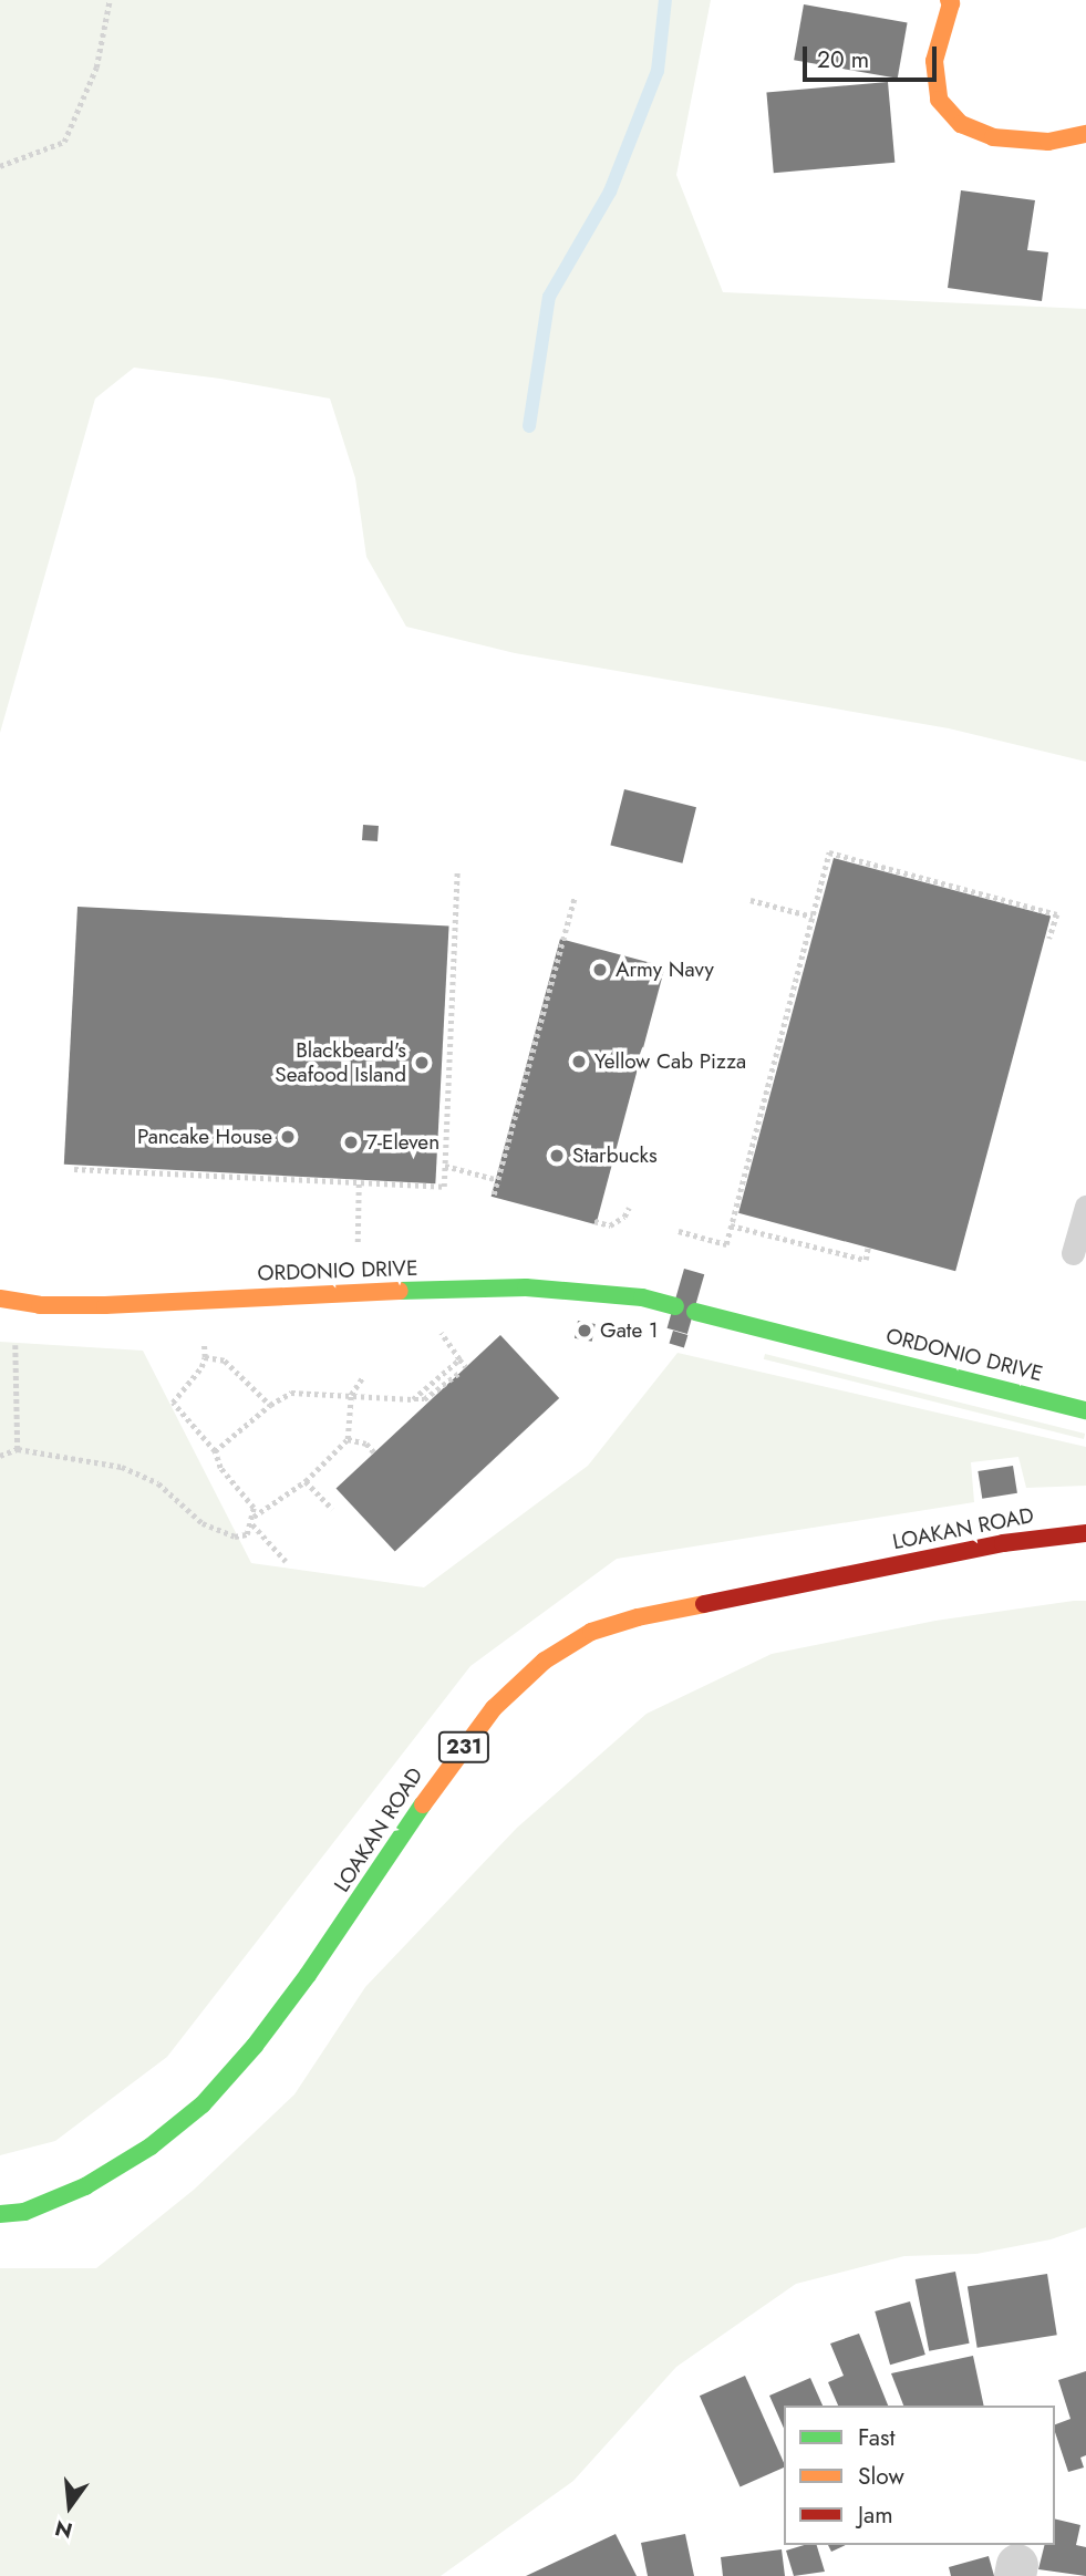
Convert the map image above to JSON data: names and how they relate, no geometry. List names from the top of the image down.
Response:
{
  "streets": {
    "main road": ["ORDONIO DRIVE", "LOAKAN ROAD", "231"]
  },
  "places": [
    "Army Navy",
    "Yellow Cab Pizza",
    "Blackbeard's Seafood Island",
    "Pancake House",
    "7-Eleven",
    "Starbucks",
    "Gate 1"
  ],
  "legend": ["Fast", "Slow", "Jam"],
  "scale_bar": "20 m",
  "north": "bottom"
}
